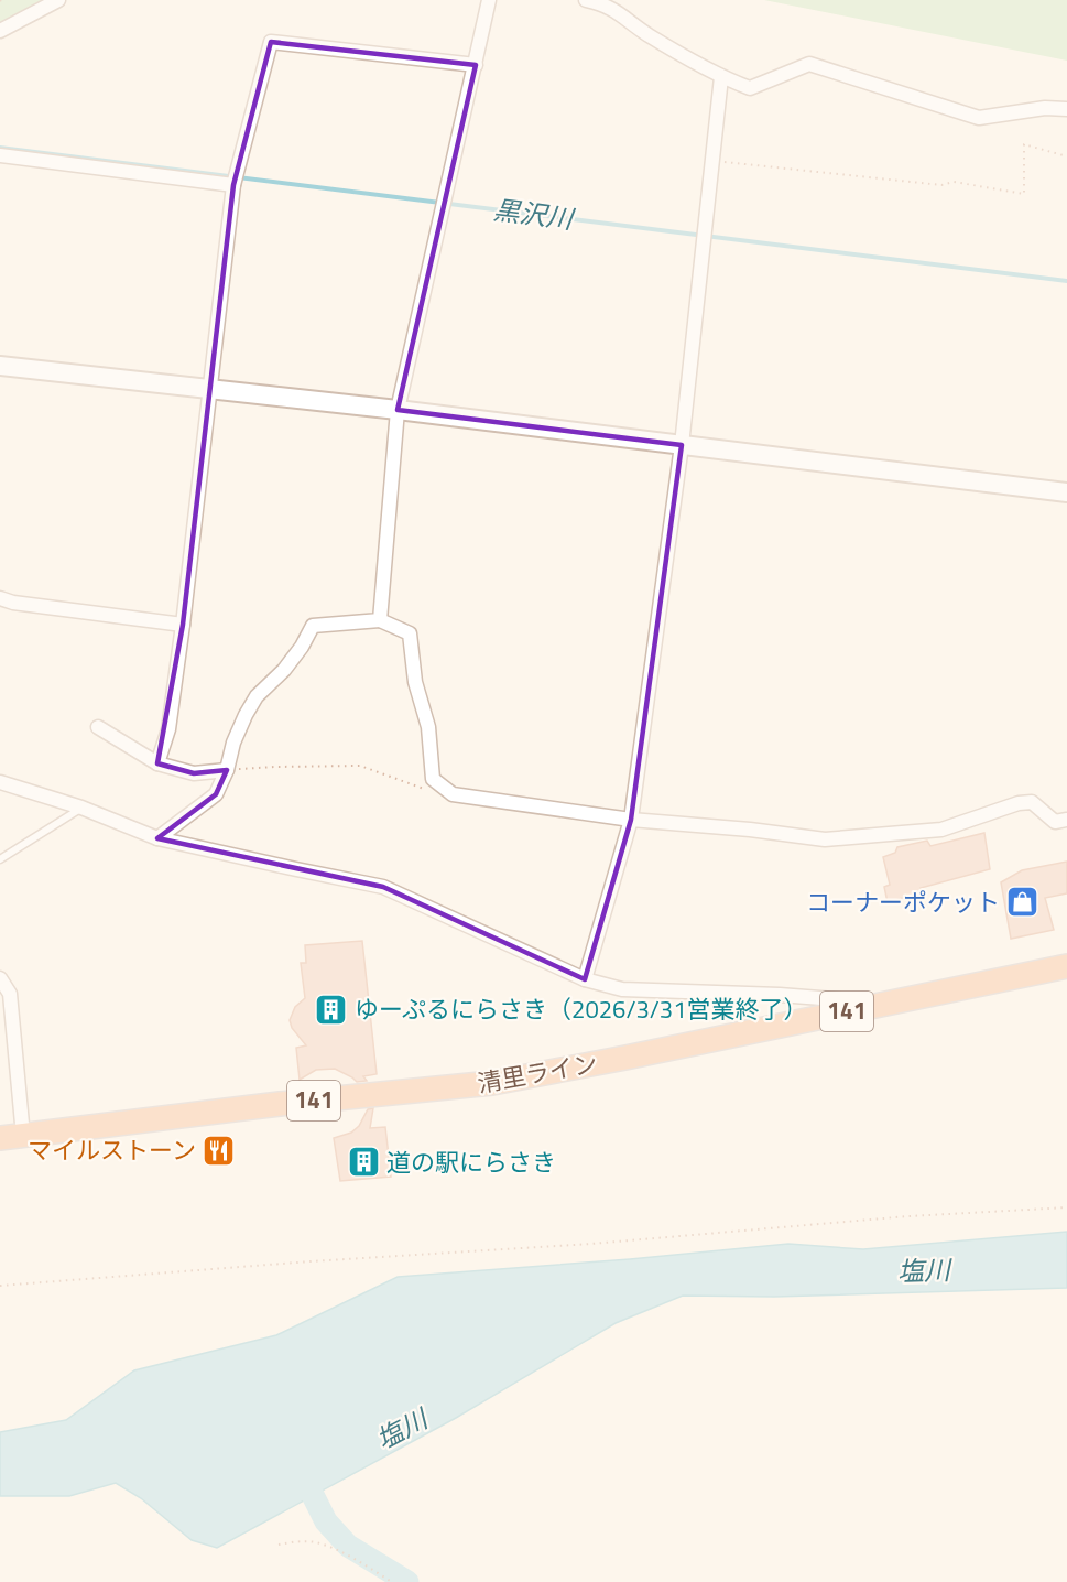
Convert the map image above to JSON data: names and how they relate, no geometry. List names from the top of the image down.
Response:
{
  "streets": {
    "highway": ["141", "清里ライン"]
  },
  "water": ["黒沢川", "塩川"],
  "places": {
    "shop": ["コーナーポケット"],
    "building": ["ゆーぷるにらさき（2026/3/31営業終了）", "道の駅にらさき"],
    "restaurant": ["マイルストーン"]
  }
}
